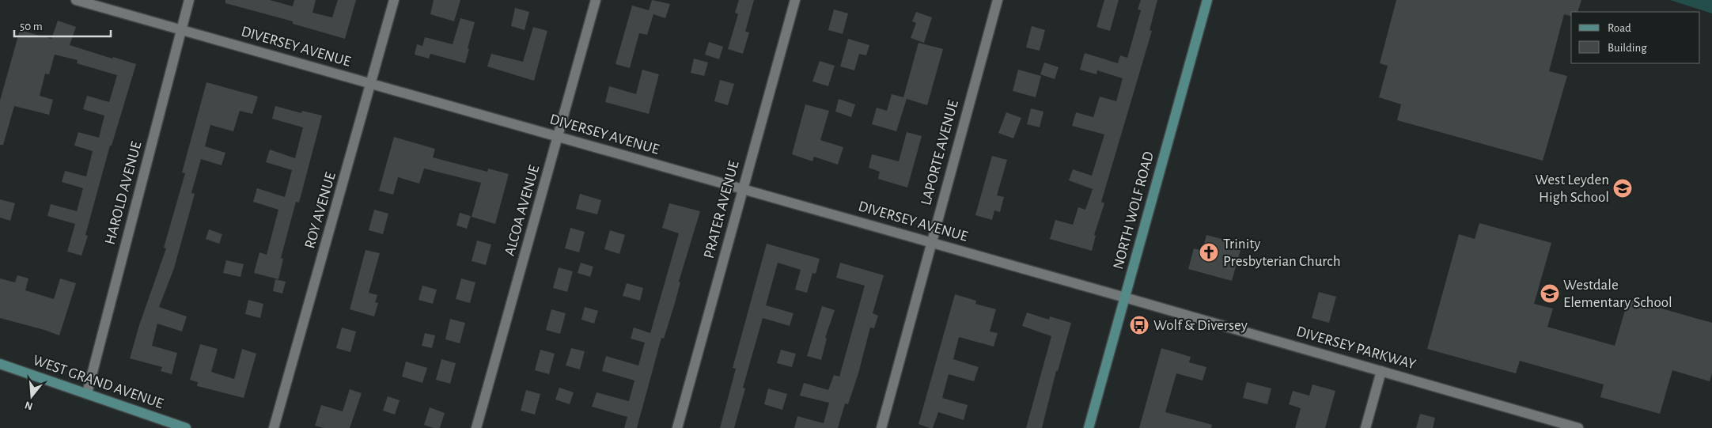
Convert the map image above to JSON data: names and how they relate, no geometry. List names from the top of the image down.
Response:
{
  "streets": {
    "main road": ["NORTH WOLF ROAD", "WEST GRAND AVENUE"],
    "street": [
      "DIVERSEY AVENUE",
      "LAPORTE AVENUE",
      "HAROLD AVENUE",
      "PRATER AVENUE",
      "ROY AVENUE",
      "ALCOA AVENUE",
      "DIVERSEY PARKWAY"
    ]
  },
  "crossings": [
    ["DIVERSEY AVENUE", "LAPORTE AVENUE"],
    ["DIVERSEY AVENUE", "HAROLD AVENUE"],
    ["DIVERSEY AVENUE", "PRATER AVENUE"],
    ["DIVERSEY AVENUE", "ROY AVENUE"],
    ["DIVERSEY AVENUE", "ALCOA AVENUE"],
    ["DIVERSEY AVENUE", "NORTH WOLF ROAD"],
    ["DIVERSEY AVENUE", "DIVERSEY PARKWAY"],
    ["HAROLD AVENUE", "WEST GRAND AVENUE"],
    ["NORTH WOLF ROAD", "DIVERSEY PARKWAY"]
  ],
  "places": {
    "school or university": ["West Leyden High School", "Westdale Elementary School"],
    "church": ["Trinity Presbyterian Church"],
    "bus stop": ["Wolf & Diversey"]
  },
  "legend": ["Road", "Building"],
  "scale_bar": "50 m",
  "north": "bottom"
}
